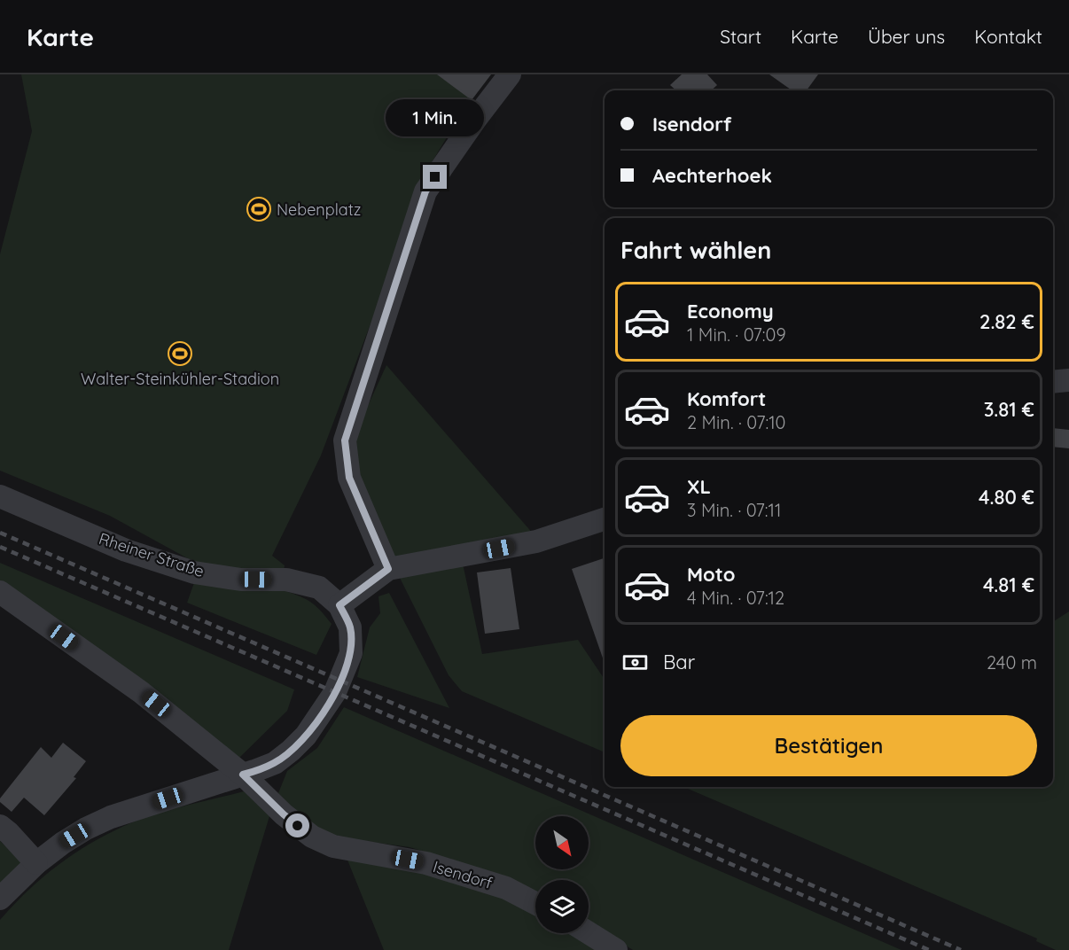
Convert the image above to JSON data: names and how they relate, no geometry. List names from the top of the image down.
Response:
{
  "streets": {
    "street": ["Rheiner Straße", "Isendorf"]
  },
  "crossings": [
    ["Rheiner Straße", "Isendorf"]
  ],
  "places": {
    "sports": ["Nebenplatz", "Walter-Steinkühler-Stadion"]
  },
  "north": "bottom right",
  "page": {
    "header": "Karte",
    "nav": [
      "Start",
      "Karte",
      "Über uns",
      "Kontakt"
    ],
    "banner": ["Isendorf", "Aechterhoek"],
    "bubble": "1 Min.",
    "heading": "Fahrt wählen",
    "list": [
      {
        "name": "Economy",
        "note": "1 Min. · 07:09",
        "value": "2.82 €"
      },
      {
        "name": "Komfort",
        "note": "2 Min. · 07:10",
        "value": "3.81 €"
      },
      {
        "name": "XL",
        "note": "3 Min. · 07:11",
        "value": "4.80 €"
      },
      {
        "name": "Moto",
        "note": "4 Min. · 07:12",
        "value": "4.81 €"
      }
    ],
    "pay": ["Bar", "240 m"],
    "buttons": "Bestätigen"
  }
}
